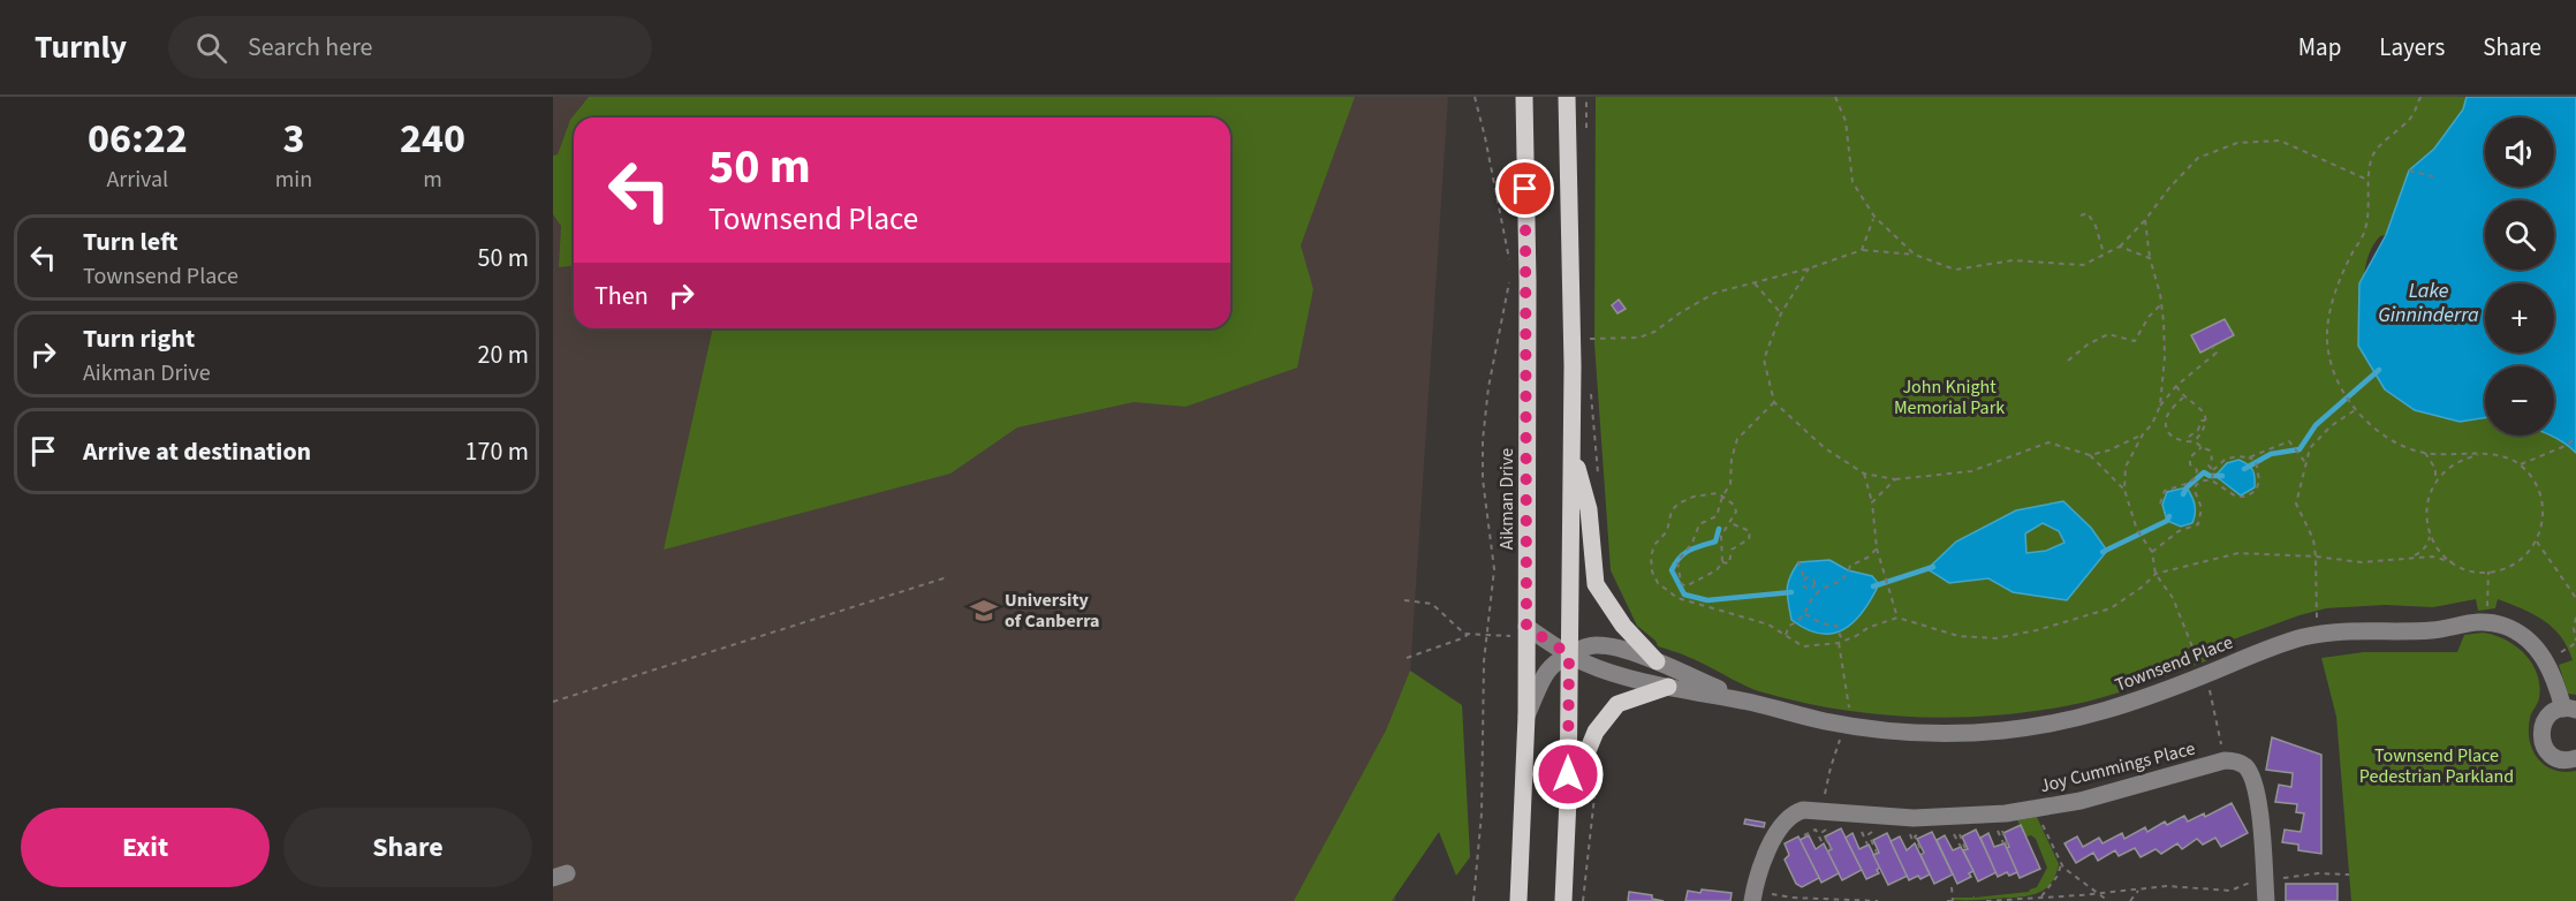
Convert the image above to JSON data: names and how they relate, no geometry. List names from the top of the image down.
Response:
{
  "streets": {
    "main road": ["Aikman Drive"],
    "street": ["Townsend Place", "Joy Cummings Place"]
  },
  "crossings": [
    ["Aikman Drive", "Townsend Place"]
  ],
  "water": ["Lake Ginninderra"],
  "parks": ["John Knight Memorial Park", "Townsend Place Pedestrian Parkland"],
  "places": {
    "school or university": ["University of Canberra"]
  },
  "page": {
    "header": "Turnly",
    "search": "Search here",
    "nav": ["Map", "Layers", "Share"],
    "eta": [
      "06:22",
      "Arrival",
      "3",
      "min",
      "240",
      "m"
    ],
    "map_buttons": ["+", "−"],
    "turn": ["50 m", "Townsend Place"],
    "list": [
      {
        "name": "Turn left",
        "note": "Townsend Place",
        "value": "50 m"
      },
      {
        "name": "Turn right",
        "note": "Aikman Drive",
        "value": "20 m"
      },
      {
        "name": "Arrive at destination",
        "value": "170 m"
      }
    ],
    "then": "Then",
    "buttons": ["Exit", "Share"]
  }
}
